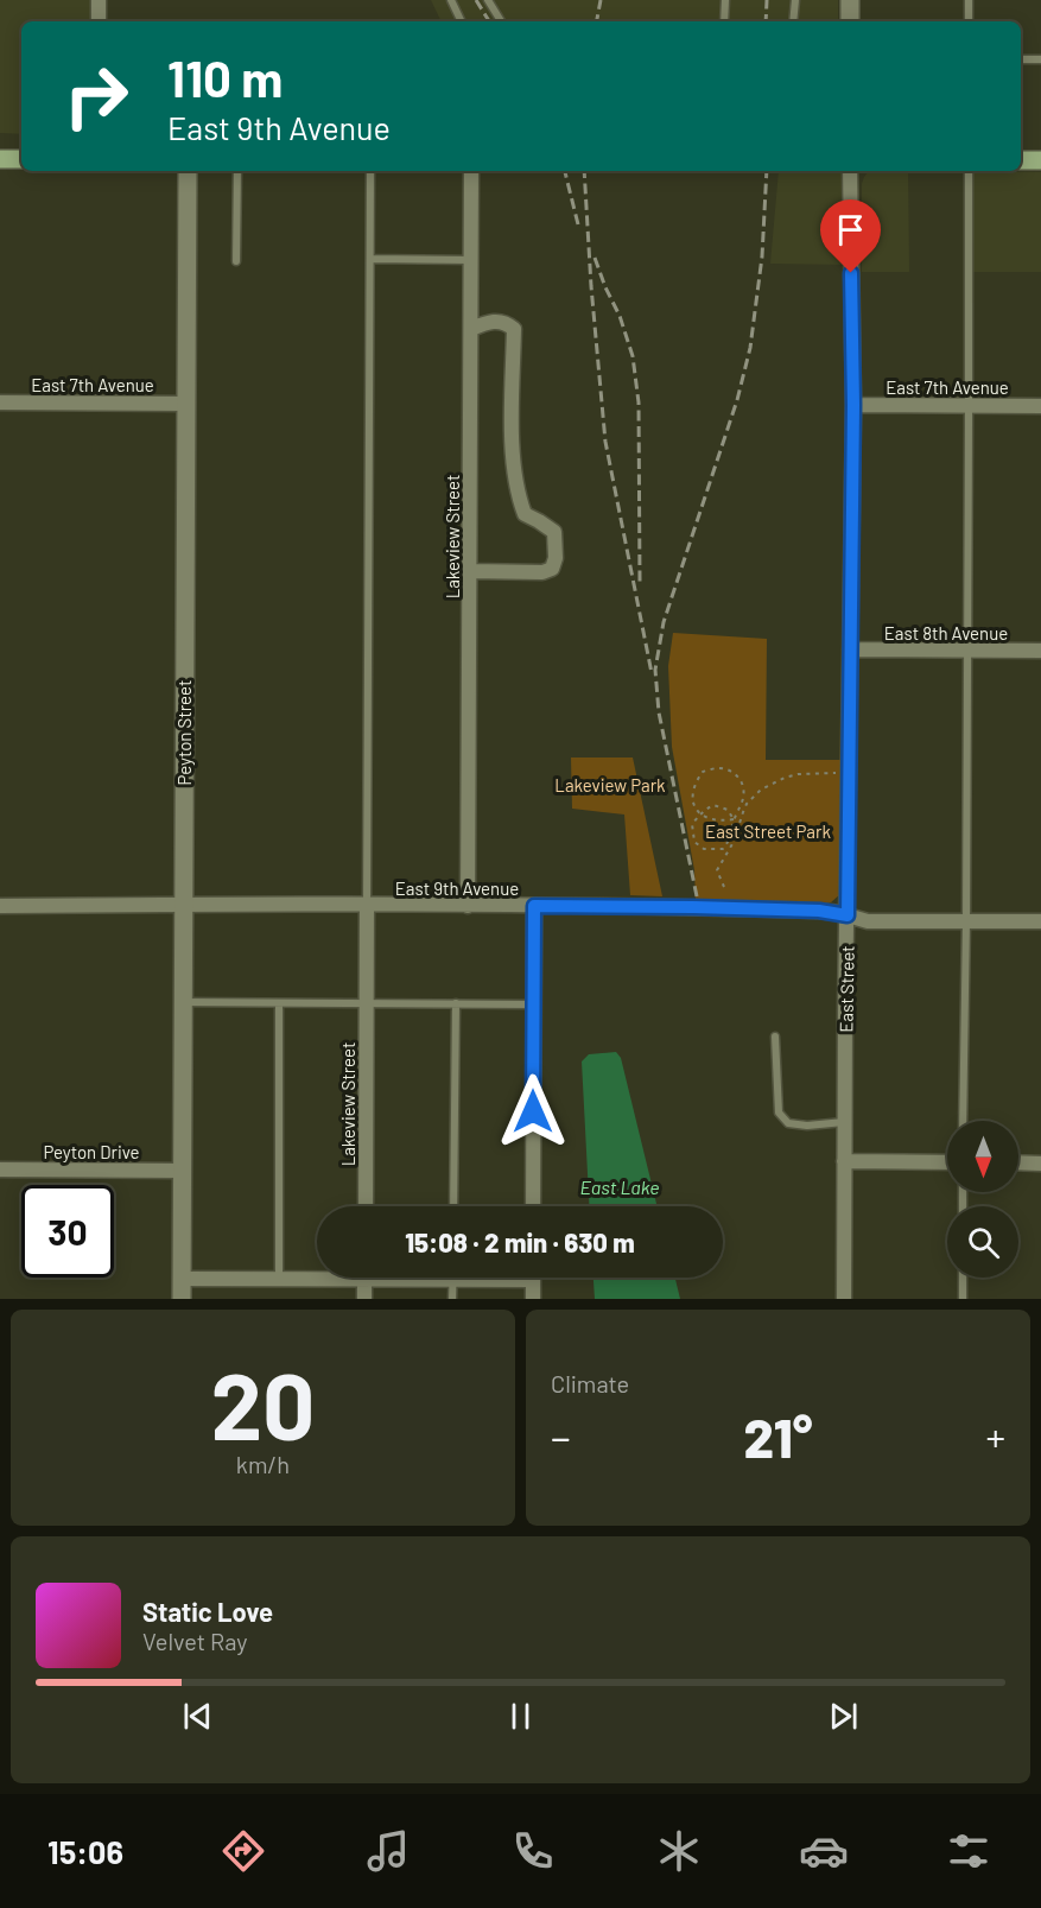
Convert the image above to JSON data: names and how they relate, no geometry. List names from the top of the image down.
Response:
{
  "streets": {
    "street": [
      "East 7th Avenue",
      "Lakeview Street",
      "East 8th Avenue",
      "Peyton Street",
      "East 9th Avenue",
      "East Street",
      "Peyton Drive"
    ]
  },
  "crossings": [
    ["East 7th Avenue", "Peyton Street"],
    ["East 7th Avenue", "East Street"],
    ["Lakeview Street", "East 9th Avenue"],
    ["East 8th Avenue", "East Street"],
    ["Peyton Street", "East 9th Avenue"],
    ["Peyton Street", "Peyton Drive"],
    ["East 9th Avenue", "East Street"]
  ],
  "water": ["East Lake"],
  "parks": ["Lakeview Park", "East Street Park"],
  "north": "bottom",
  "page": {
    "turn": ["110 m", "East 9th Avenue"],
    "limit": "30",
    "trip": "15:08 · 2 min · 630 m",
    "tile": [
      ["20", "km/h"],
      "Climate"
    ],
    "heat": ["−", "21°", "+"],
    "song": ["Static Love", "Velvet Ray"],
    "tabs": "15:06"
  }
}
